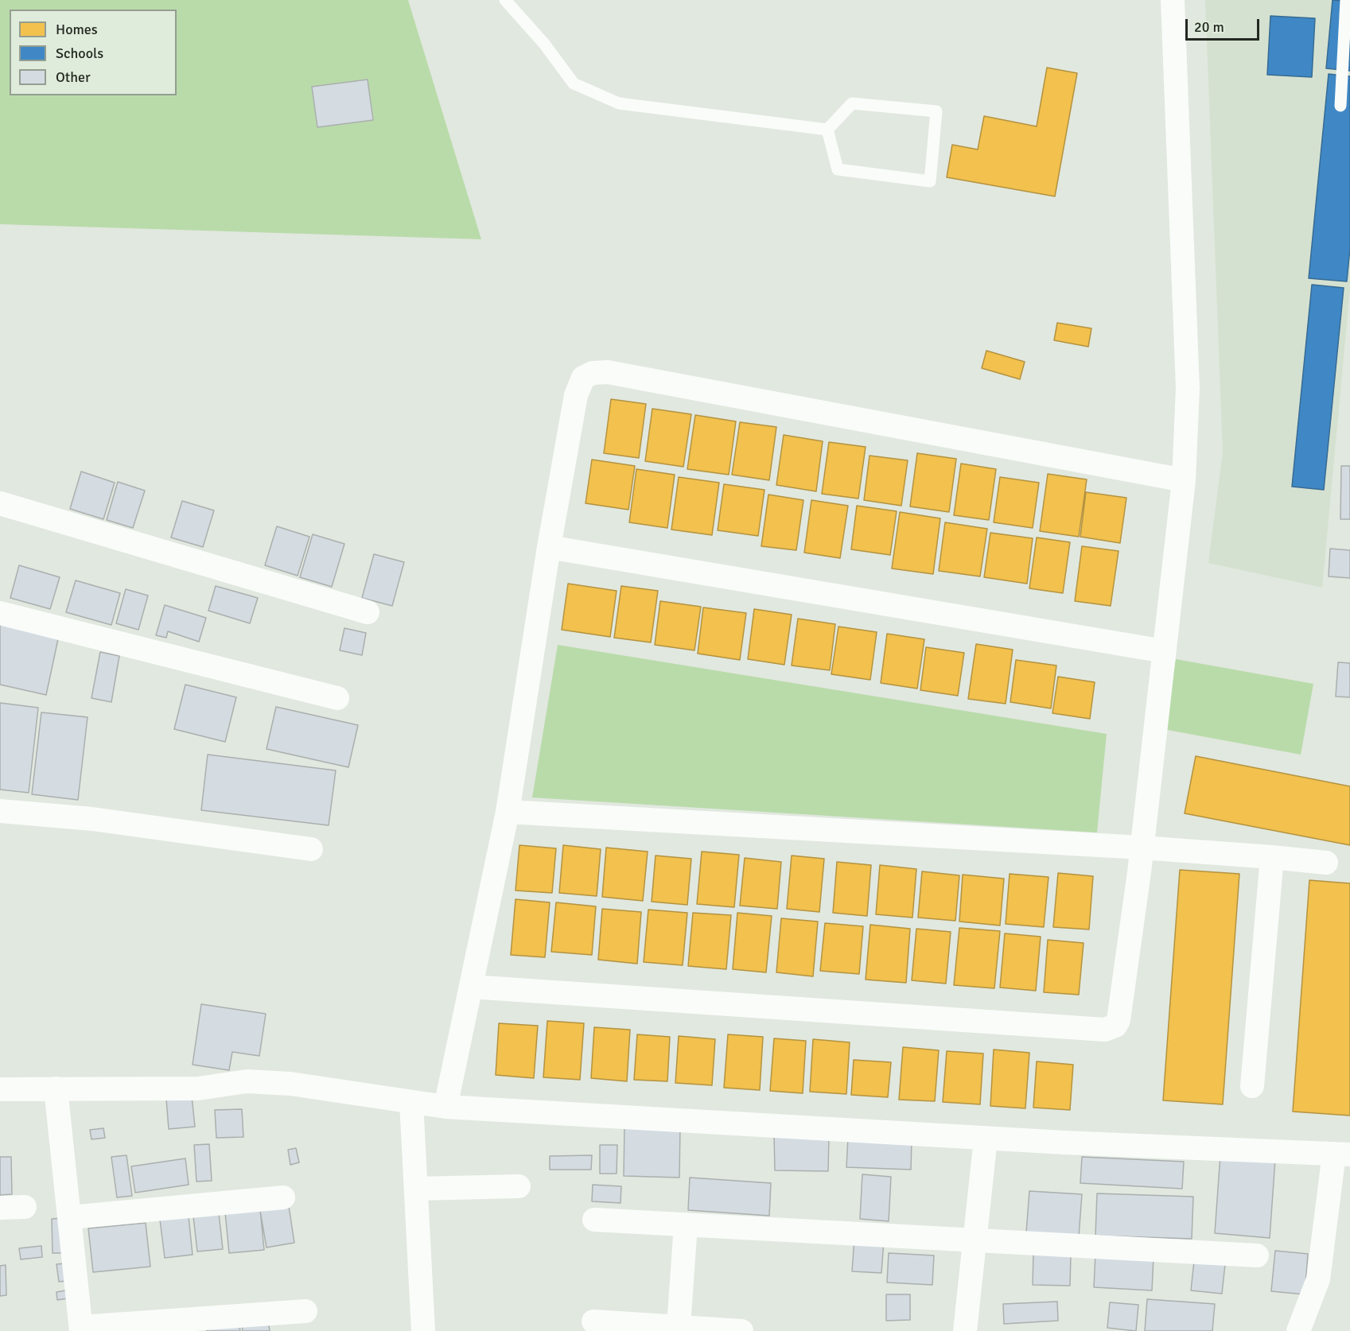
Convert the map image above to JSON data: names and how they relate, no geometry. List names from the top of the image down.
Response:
{
  "legend": ["Homes", "Schools", "Other"],
  "scale_bar": "20 m"
}
